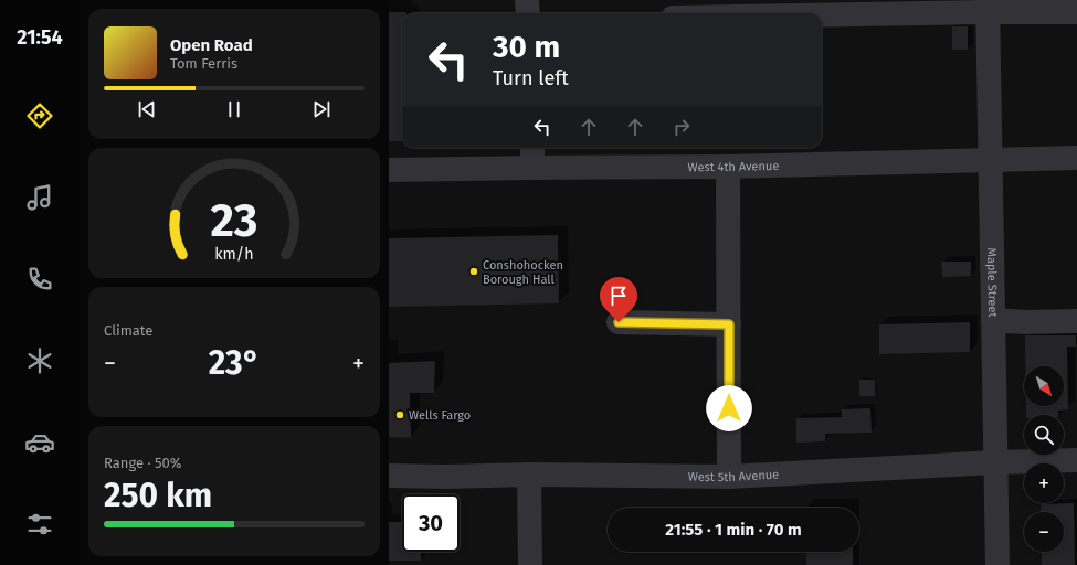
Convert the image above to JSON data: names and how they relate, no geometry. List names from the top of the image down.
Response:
{
  "streets": {
    "street": ["West 4th Avenue", "Maple Street", "West 5th Avenue"]
  },
  "crossings": [
    ["West 4th Avenue", "Maple Street"],
    ["Maple Street", "West 5th Avenue"]
  ],
  "places": ["Conshohocken Borough Hall", "Wells Fargo"],
  "north": "bottom right",
  "page": {
    "tabs": "21:54",
    "turn": ["30 m", "Turn left"],
    "song": ["Open Road", "Tom Ferris"],
    "tile": [
      "Climate",
      ["Range · 50%", "250 km"]
    ],
    "heat": ["−", "23°", "+"],
    "map_buttons": ["+", "−"],
    "limit": "30",
    "trip": "21:55 · 1 min · 70 m",
    "gauge": ["23", "km/h"]
  }
}
